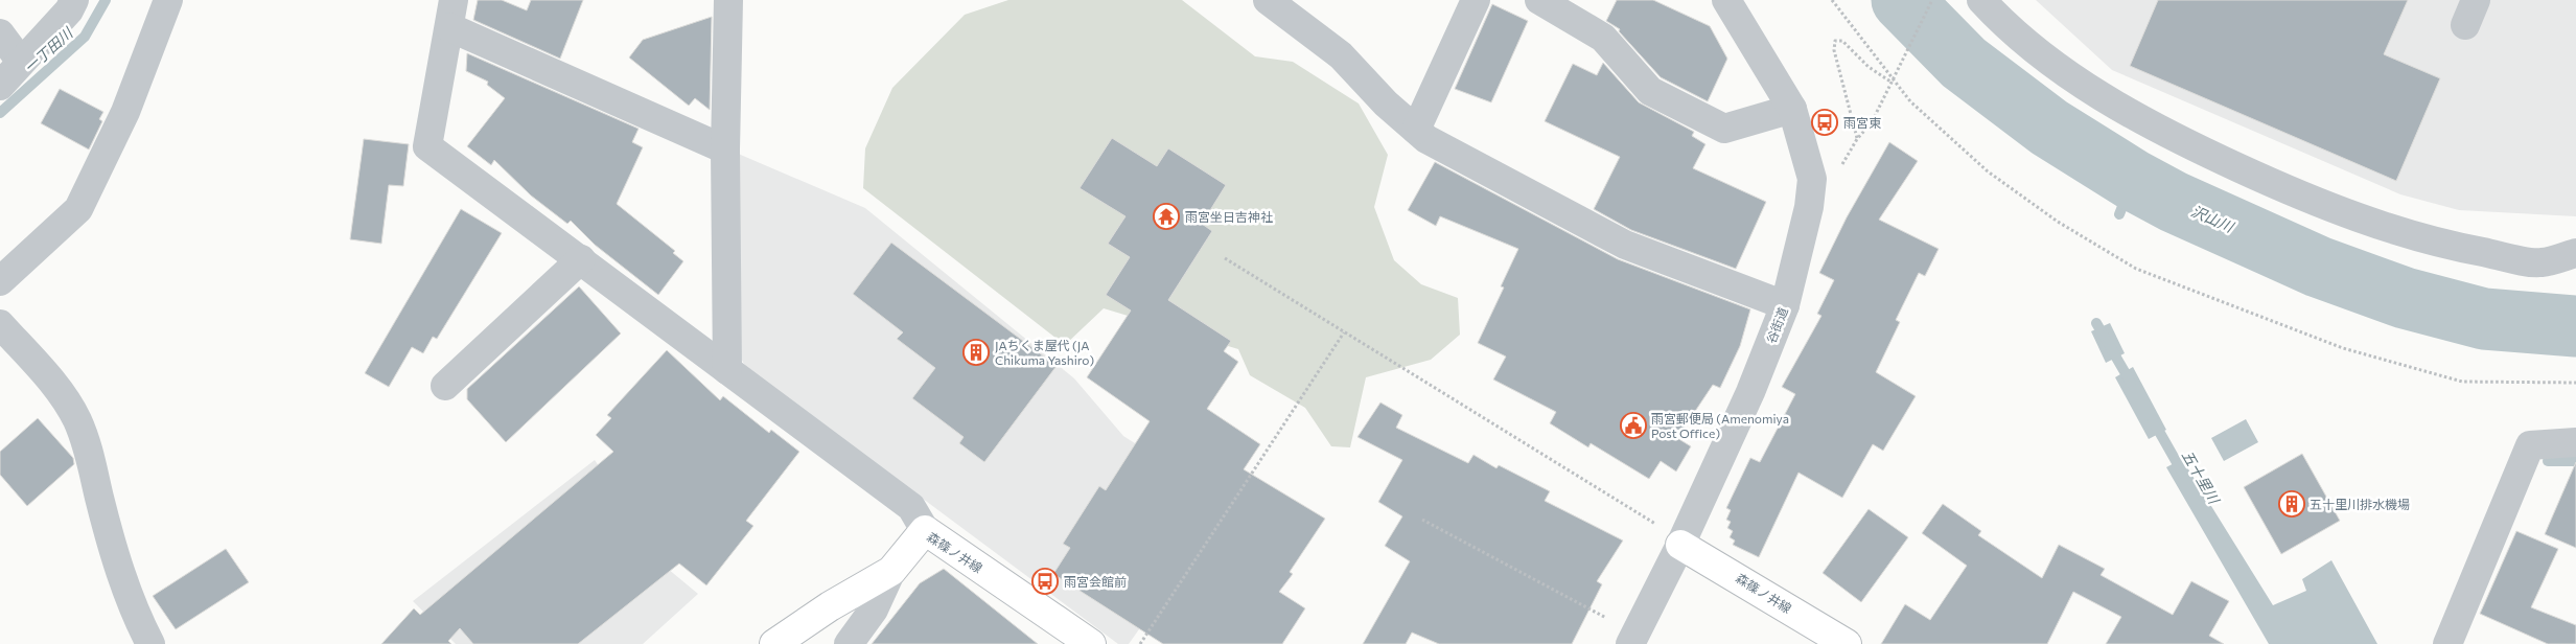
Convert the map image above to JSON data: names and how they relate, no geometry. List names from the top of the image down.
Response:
{
  "streets": {
    "main road": ["森篠ノ井線"],
    "street": ["谷街道"]
  },
  "crossings": [
    ["谷街道", "森篠ノ井線"]
  ],
  "water": ["一丁田川", "沢山川", "五十里川"],
  "places": {
    "bus stop": ["雨宮東", "雨宮会館前"],
    "temple": ["雨宮坐日吉神社"],
    "building": ["JAちくま屋代 (JA Chikuma Yashiro)", "五十里川排水機場"],
    "public building": ["雨宮郵便局 (Amenomiya Post Office)"]
  }
}
